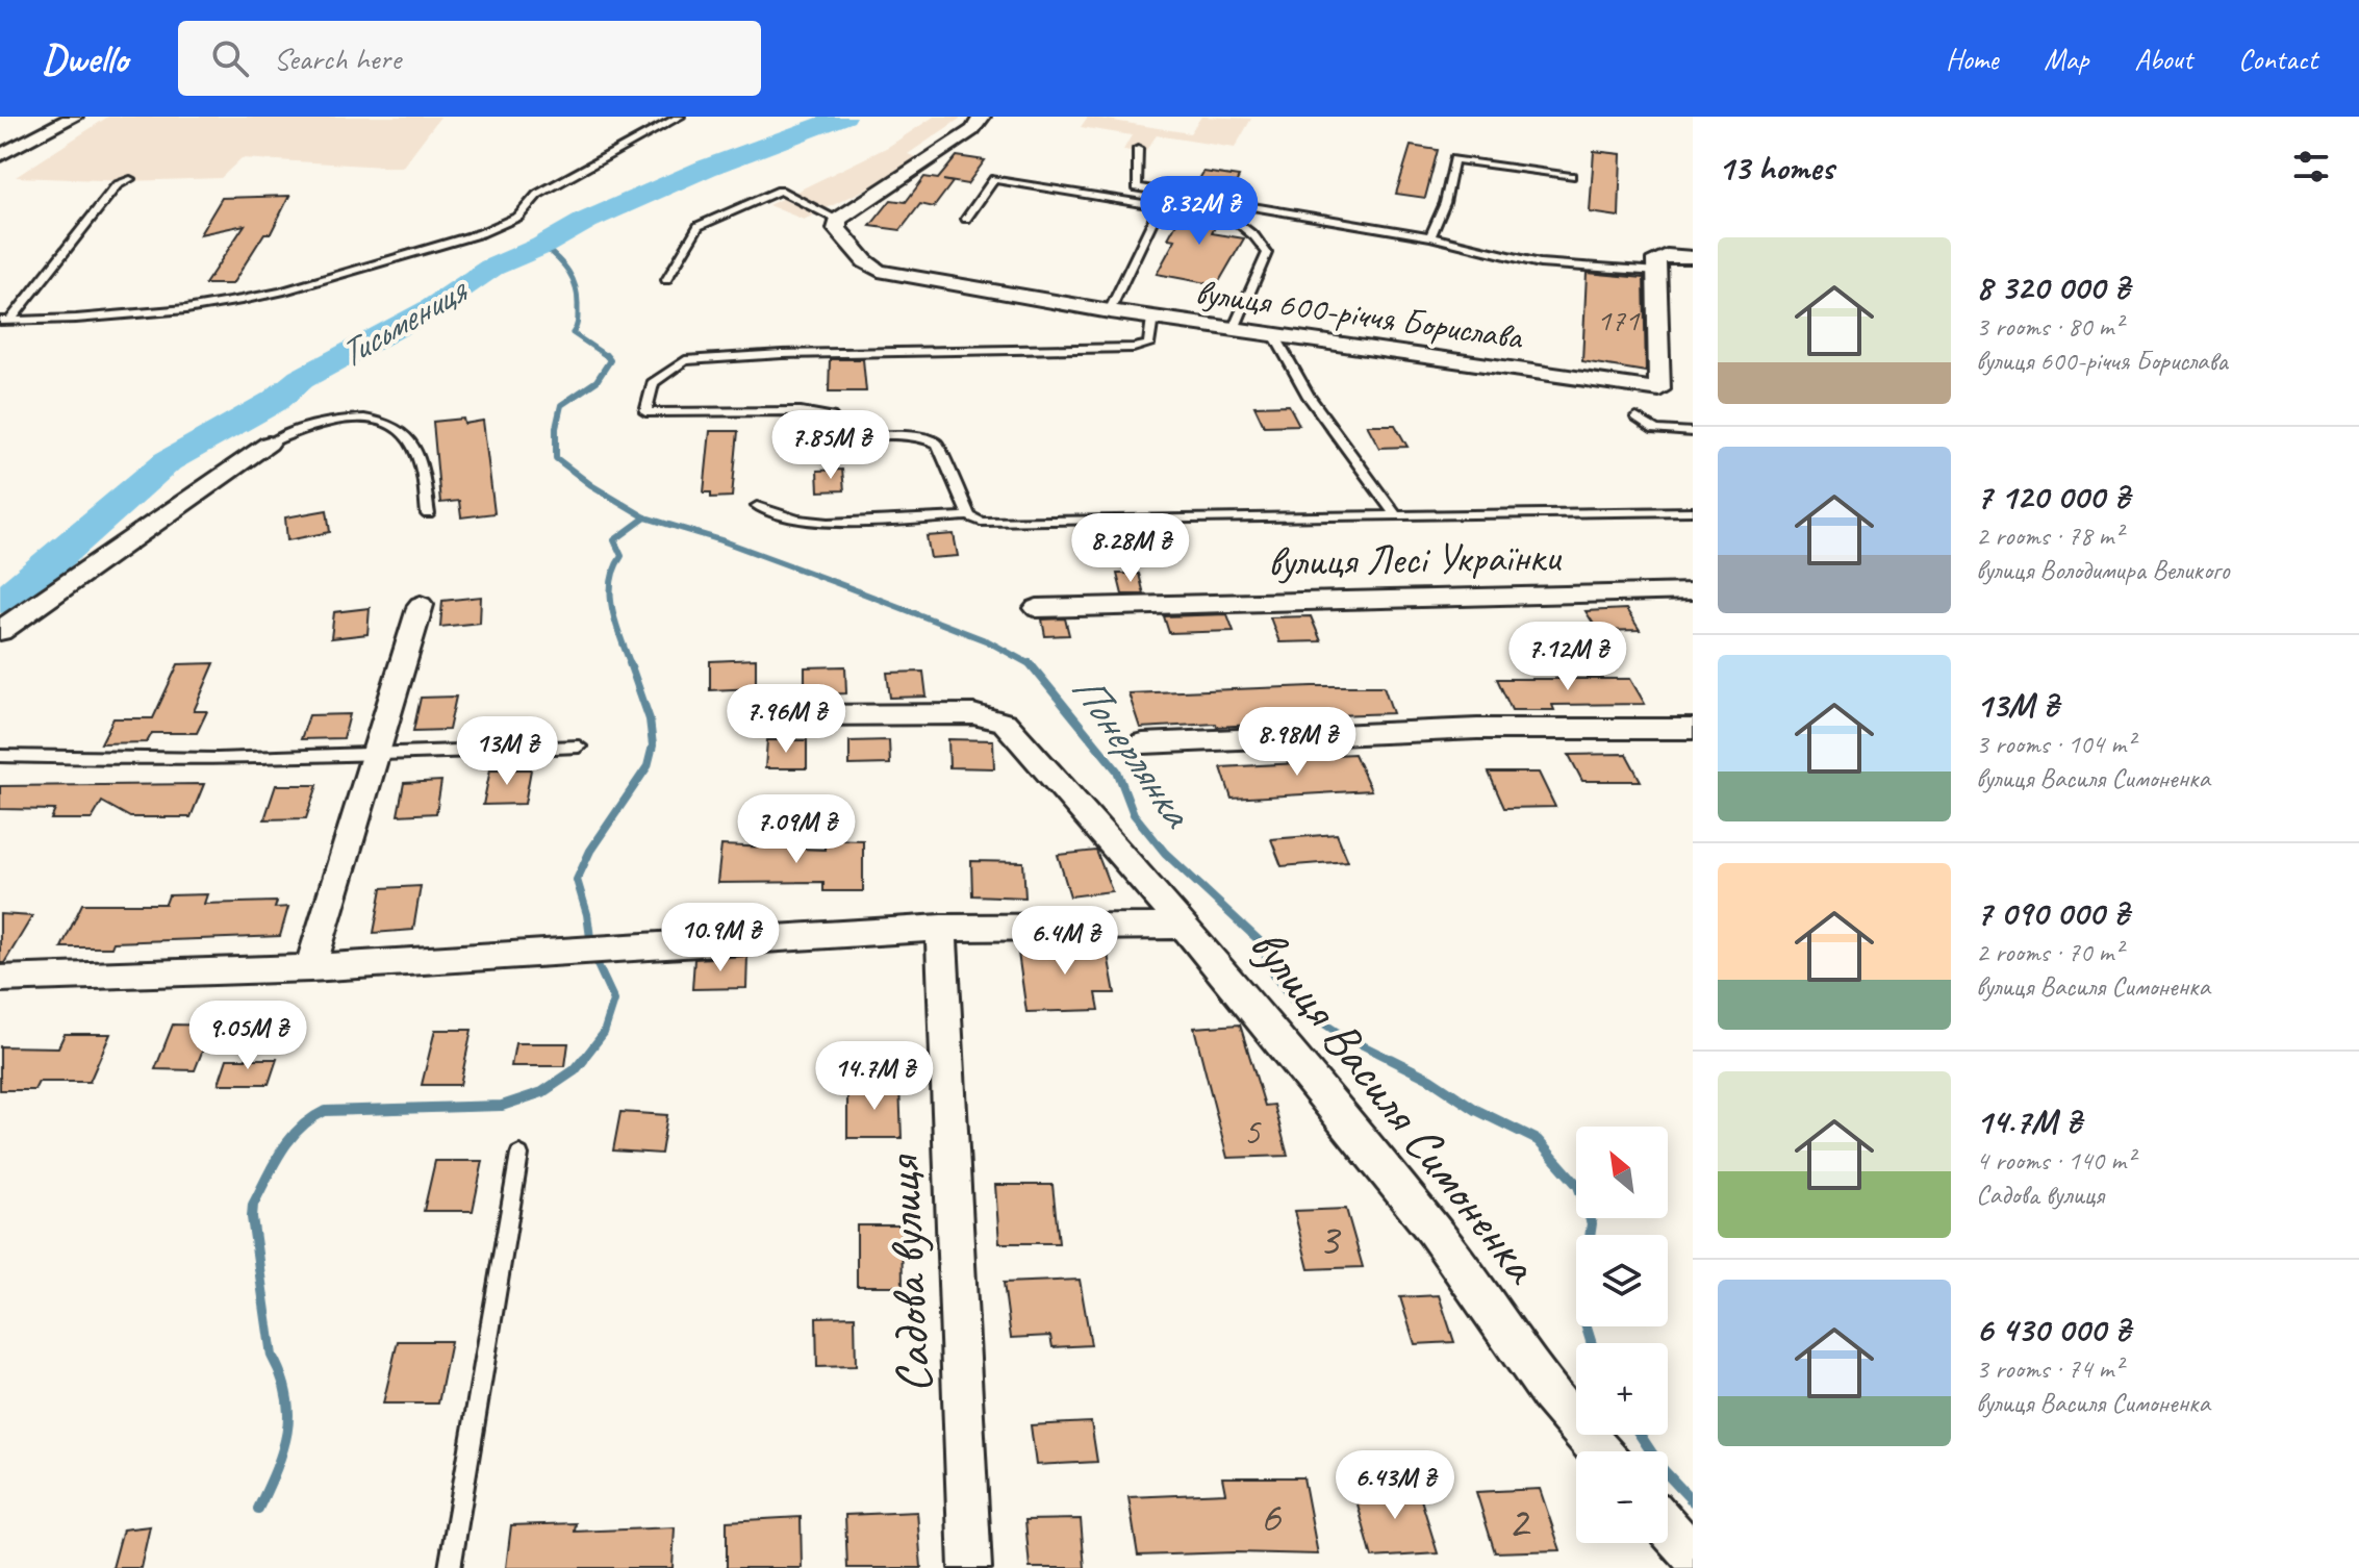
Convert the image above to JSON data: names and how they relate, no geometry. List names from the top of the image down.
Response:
{
  "streets": {
    "street": [
      "вулиця 600-річчя Борислава",
      "вулиця Лесі Українки",
      "вулиця Василя Симоненка",
      "Садова вулиця"
    ]
  },
  "crossings": [
    ["вулиця Василя Симоненка", "Садова вулиця"]
  ],
  "water": ["Тисьмениця", "Понерлянка"],
  "house_numbers": [
    "171",
    "5",
    "3",
    "6",
    "2"
  ],
  "north": "top left",
  "page": {
    "header": "Dwello",
    "search": "Search here",
    "nav": [
      "Home",
      "Map",
      "About",
      "Contact"
    ],
    "heading": "13 homes",
    "price": [
      "8.32M ₴",
      "7.85M ₴",
      "8.28M ₴",
      "7.12M ₴",
      "7.96M ₴",
      "8.98M ₴",
      "13M ₴",
      "7.09M ₴",
      "10.9M ₴",
      "6.4M ₴",
      "9.05M ₴",
      "14.7M ₴",
      "6.43M ₴"
    ],
    "list": [
      {
        "name": "8 320 000 ₴",
        "note": "3 rooms · 80 m² · вулиця 600-річчя Борислава"
      },
      {
        "name": "7 120 000 ₴",
        "note": "2 rooms · 78 m² · вулиця Володимира Великого"
      },
      {
        "name": "13M ₴",
        "note": "3 rooms · 104 m² · вулиця Василя Симоненка"
      },
      {
        "name": "7 090 000 ₴",
        "note": "2 rooms · 70 m² · вулиця Василя Симоненка"
      },
      {
        "name": "14.7M ₴",
        "note": "4 rooms · 140 m² · Садова вулиця"
      },
      {
        "name": "6 430 000 ₴",
        "note": "3 rooms · 74 m² · вулиця Василя Симоненка"
      }
    ],
    "map_buttons": ["+", "−"]
  }
}
